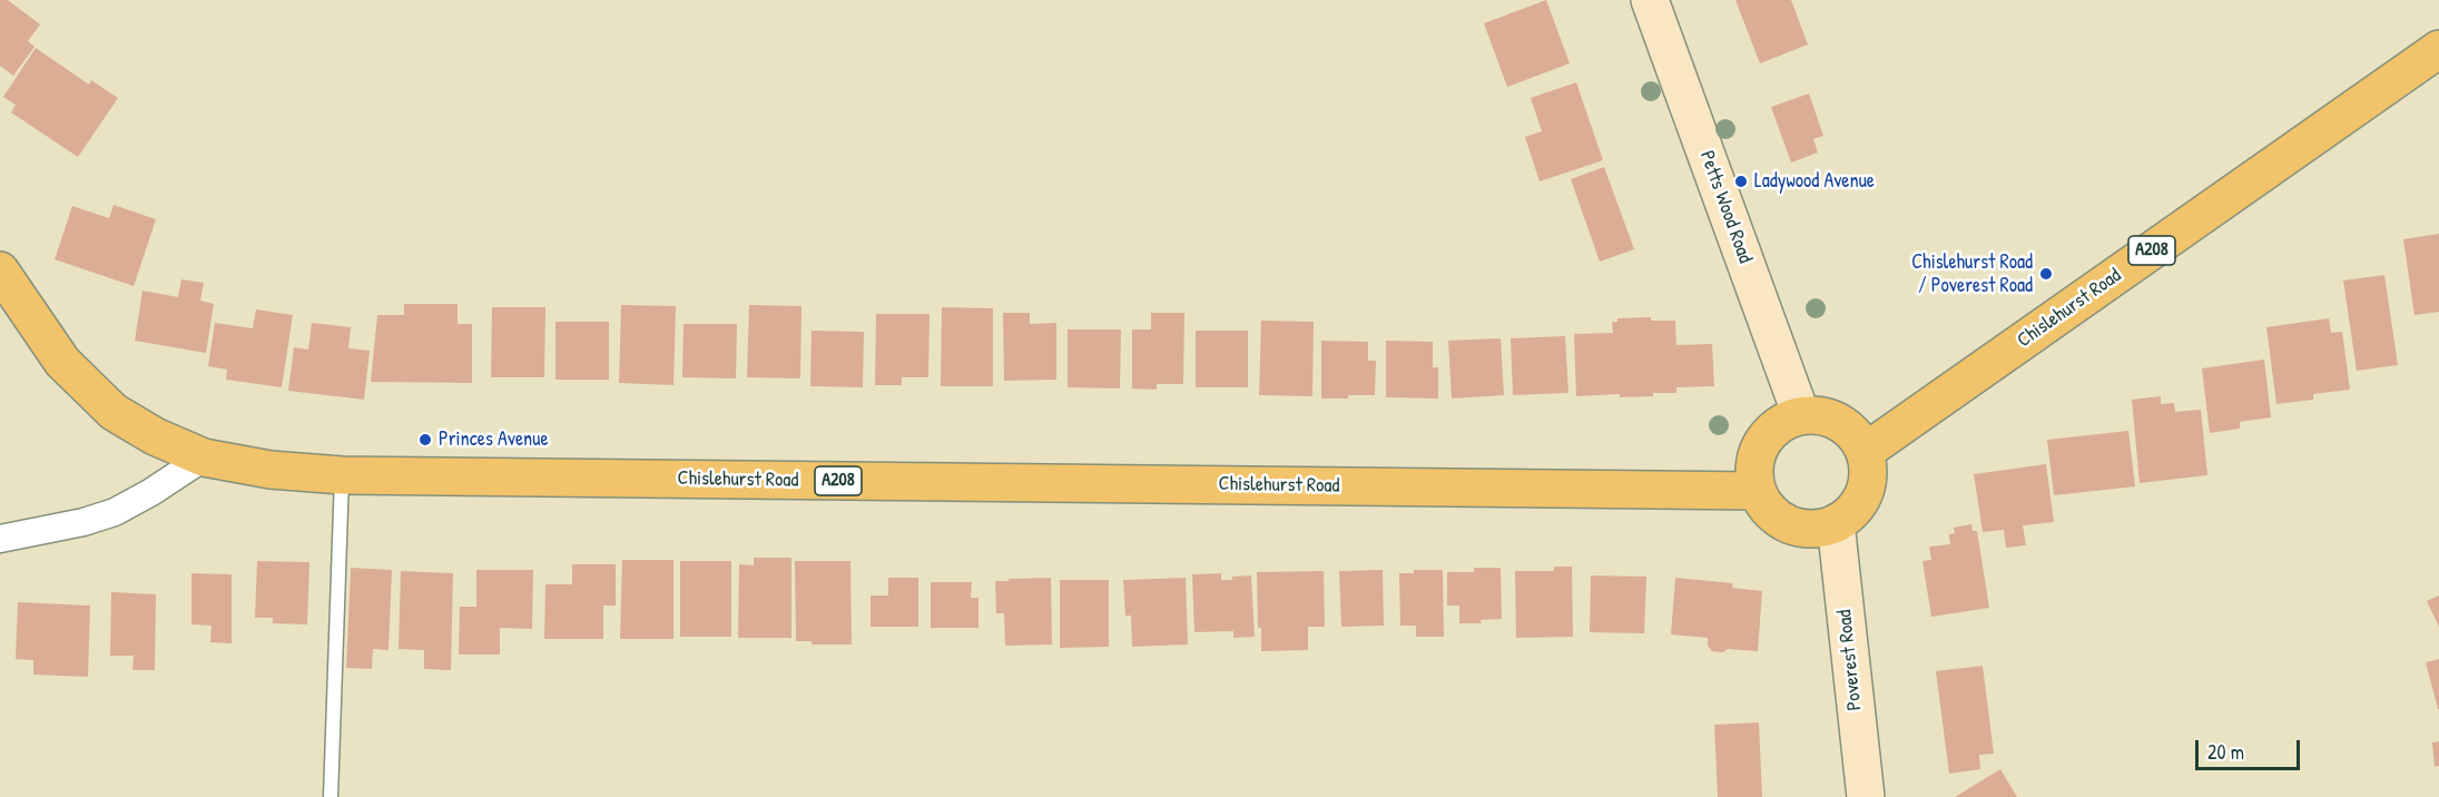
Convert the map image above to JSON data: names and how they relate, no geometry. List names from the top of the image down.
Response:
{
  "streets": {
    "main road": ["A208", "Chislehurst Road"],
    "street": ["Petts Wood Road", "Poverest Road"]
  },
  "crossings": [
    ["Petts Wood Road", "Chislehurst Road"],
    ["Petts Wood Road", "Poverest Road"],
    ["Chislehurst Road", "Poverest Road"]
  ],
  "places": ["Ladywood Avenue", "Chislehurst Road / Poverest Road", "Princes Avenue"],
  "scale_bar": "20 m"
}
